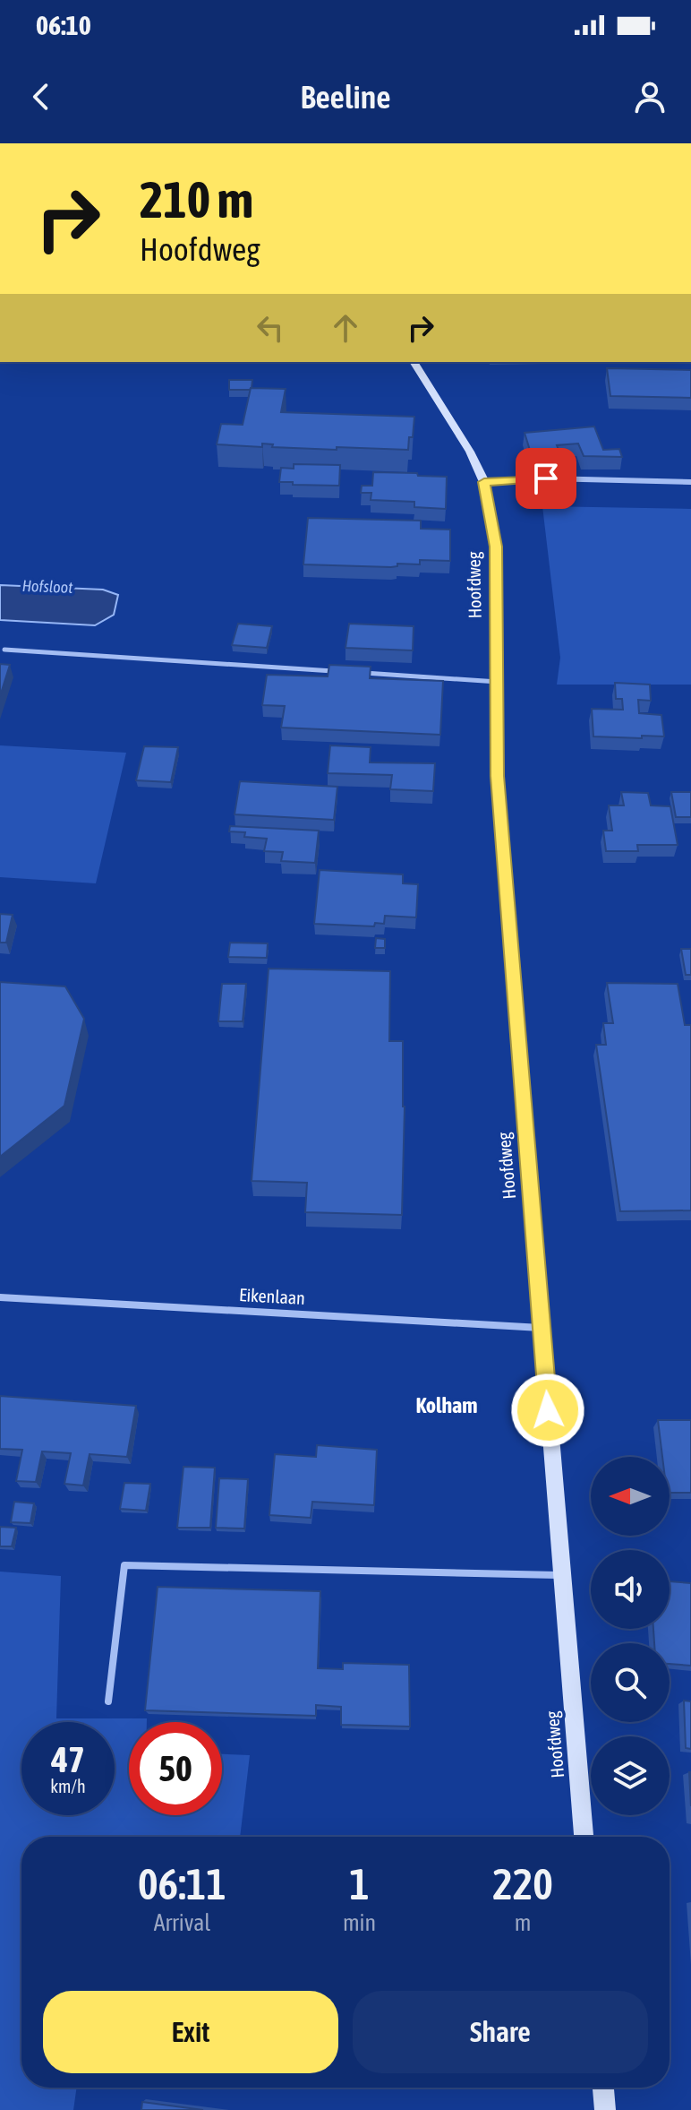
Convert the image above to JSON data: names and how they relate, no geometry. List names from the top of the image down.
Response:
{
  "streets": {
    "main road": ["Hoofdweg"],
    "street": ["Eikenlaan"]
  },
  "crossings": [
    ["Hoofdweg", "Eikenlaan"]
  ],
  "districts": ["Kolham"],
  "water": ["Hofsloot"],
  "north": "left",
  "page": {
    "status": "06:10",
    "header": "Beeline",
    "turn": ["210 m", "Hoofdweg"],
    "speed": "47 km/h",
    "limit": "50",
    "eta": [
      "06:11",
      "Arrival",
      "1",
      "min",
      "220",
      "m"
    ],
    "buttons": ["Exit", "Share"]
  }
}
